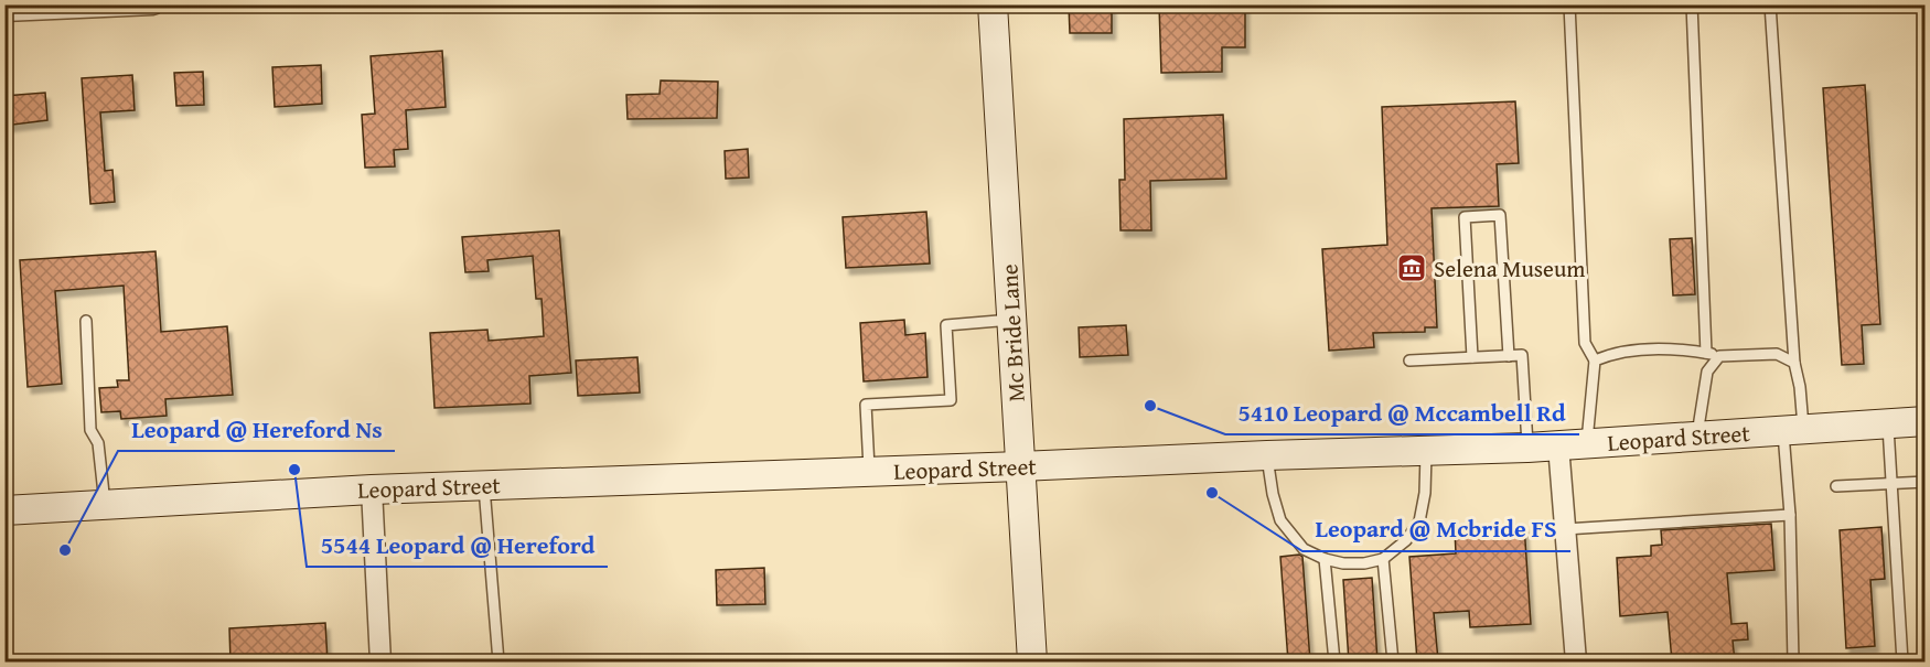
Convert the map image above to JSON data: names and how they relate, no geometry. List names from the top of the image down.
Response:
{
  "streets": {
    "main road": ["Mc Bride Lane", "Leopard Street"]
  },
  "crossings": [
    ["Mc Bride Lane", "Leopard Street"]
  ],
  "places": {
    "museum": ["Selena Museum"],
    "other": [
      "5410 Leopard @ Mccambell Rd",
      "5544 Leopard @ Hereford",
      "Leopard @ Mcbride FS",
      "Leopard @ Hereford Ns"
    ]
  }
}
